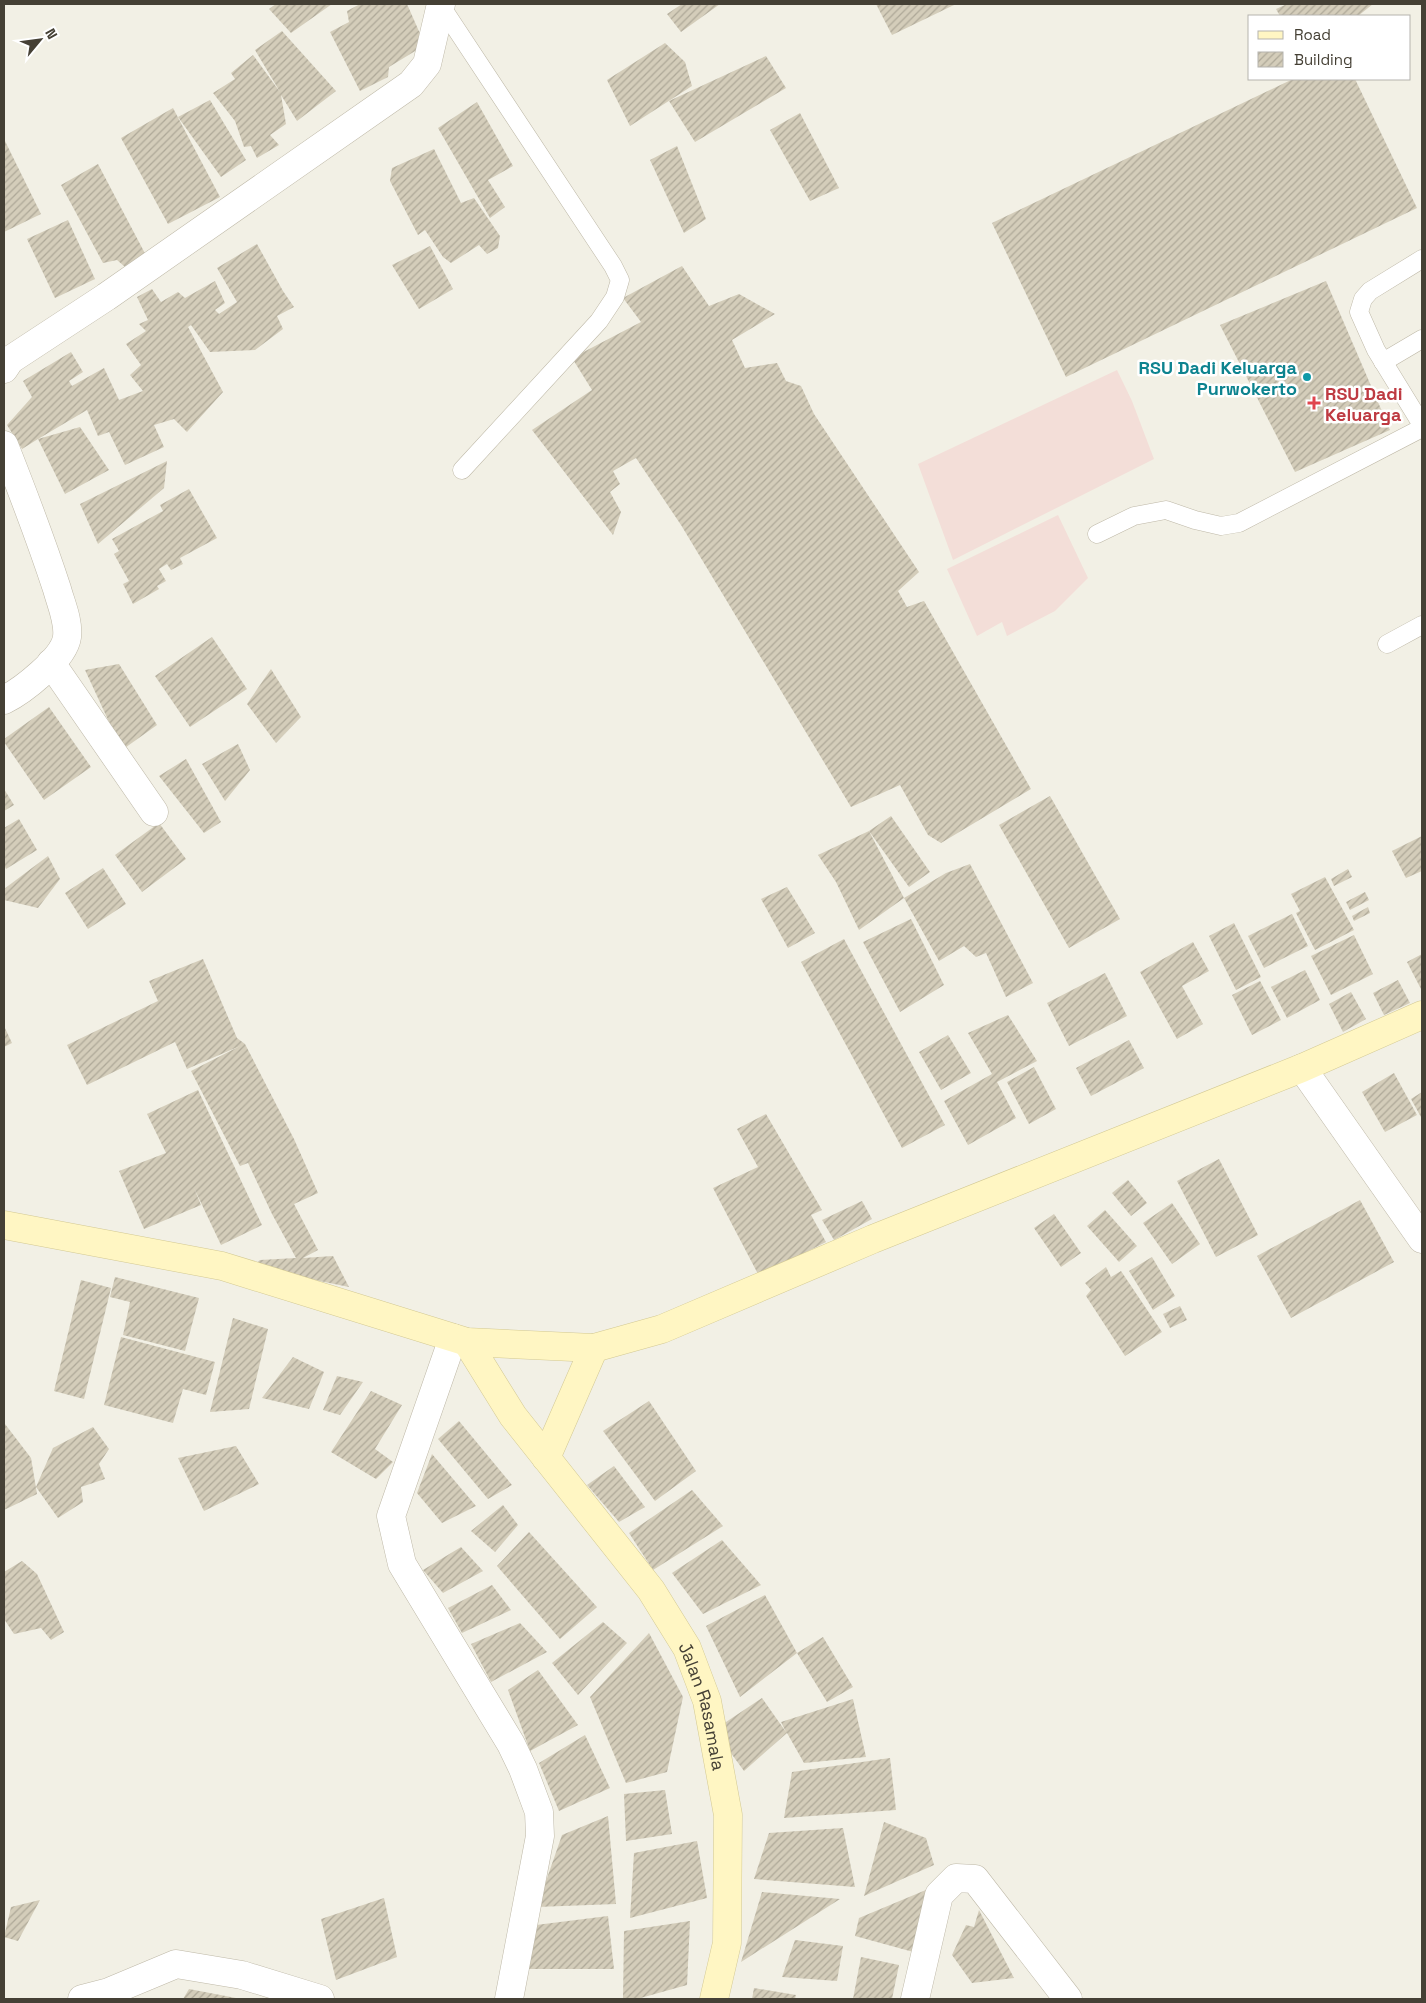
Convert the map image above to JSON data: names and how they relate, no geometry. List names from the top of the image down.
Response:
{
  "streets": {
    "street": ["Jalan Rasamala"]
  },
  "places": {
    "other": ["RSU Dadi Keluarga Purwokerto"],
    "health": ["RSU Dadi Keluarga"]
  },
  "legend": ["Road", "Building"],
  "north": "top right"
}
